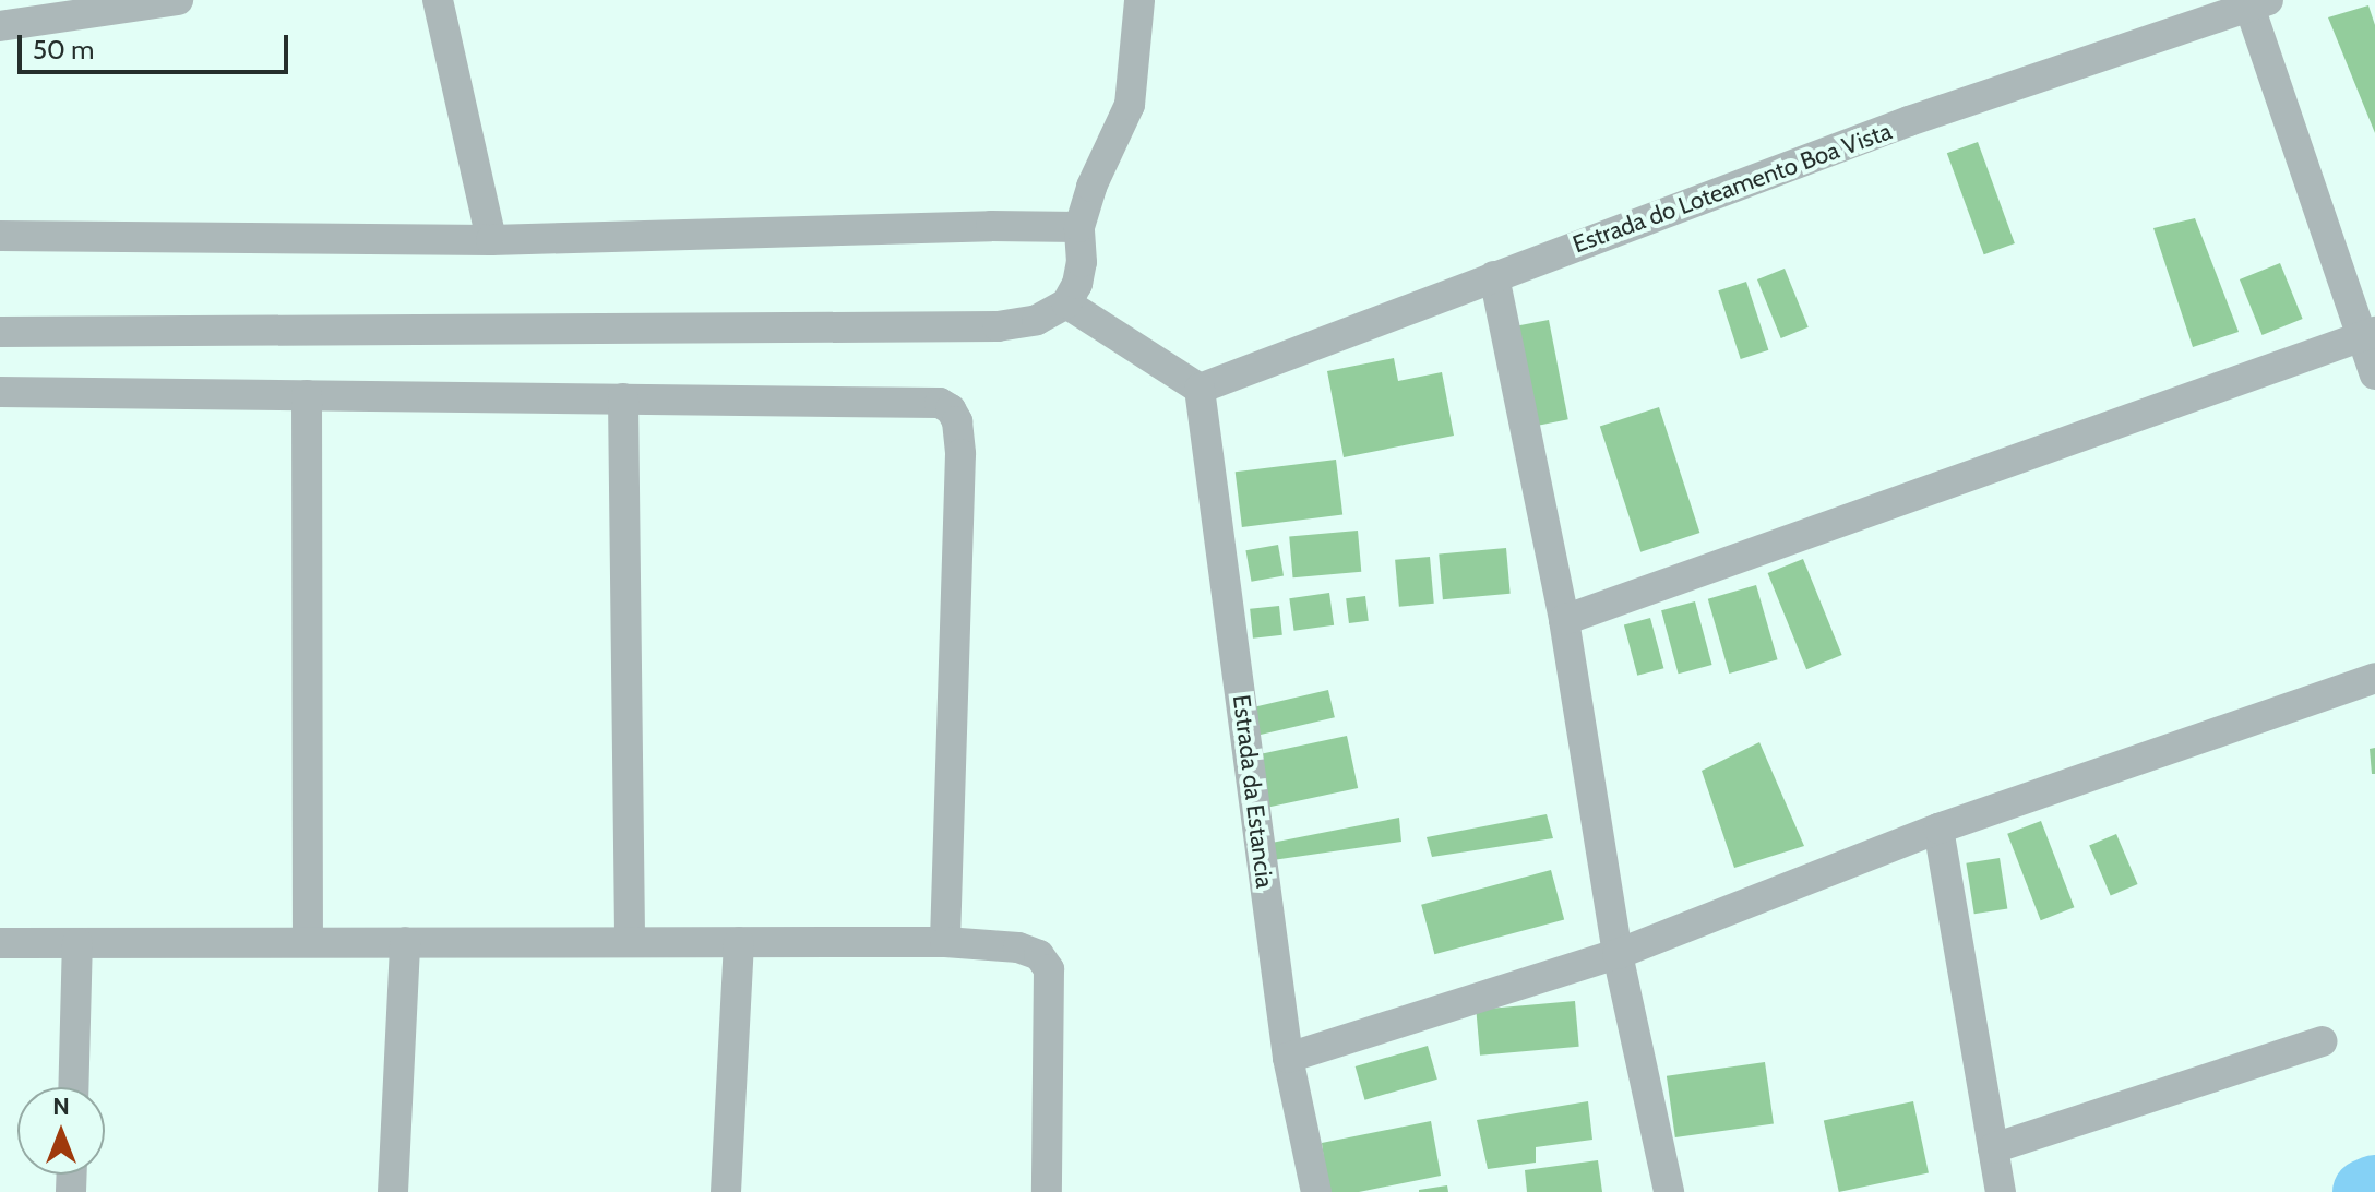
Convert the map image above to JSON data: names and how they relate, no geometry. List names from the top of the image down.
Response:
{
  "streets": {
    "street": ["Estrada do Loteamento Boa Vista", "Estrada da Estancia"]
  },
  "crossings": [
    ["Estrada do Loteamento Boa Vista", "Estrada da Estancia"]
  ],
  "scale_bar": "50 m",
  "north": "top"
}
